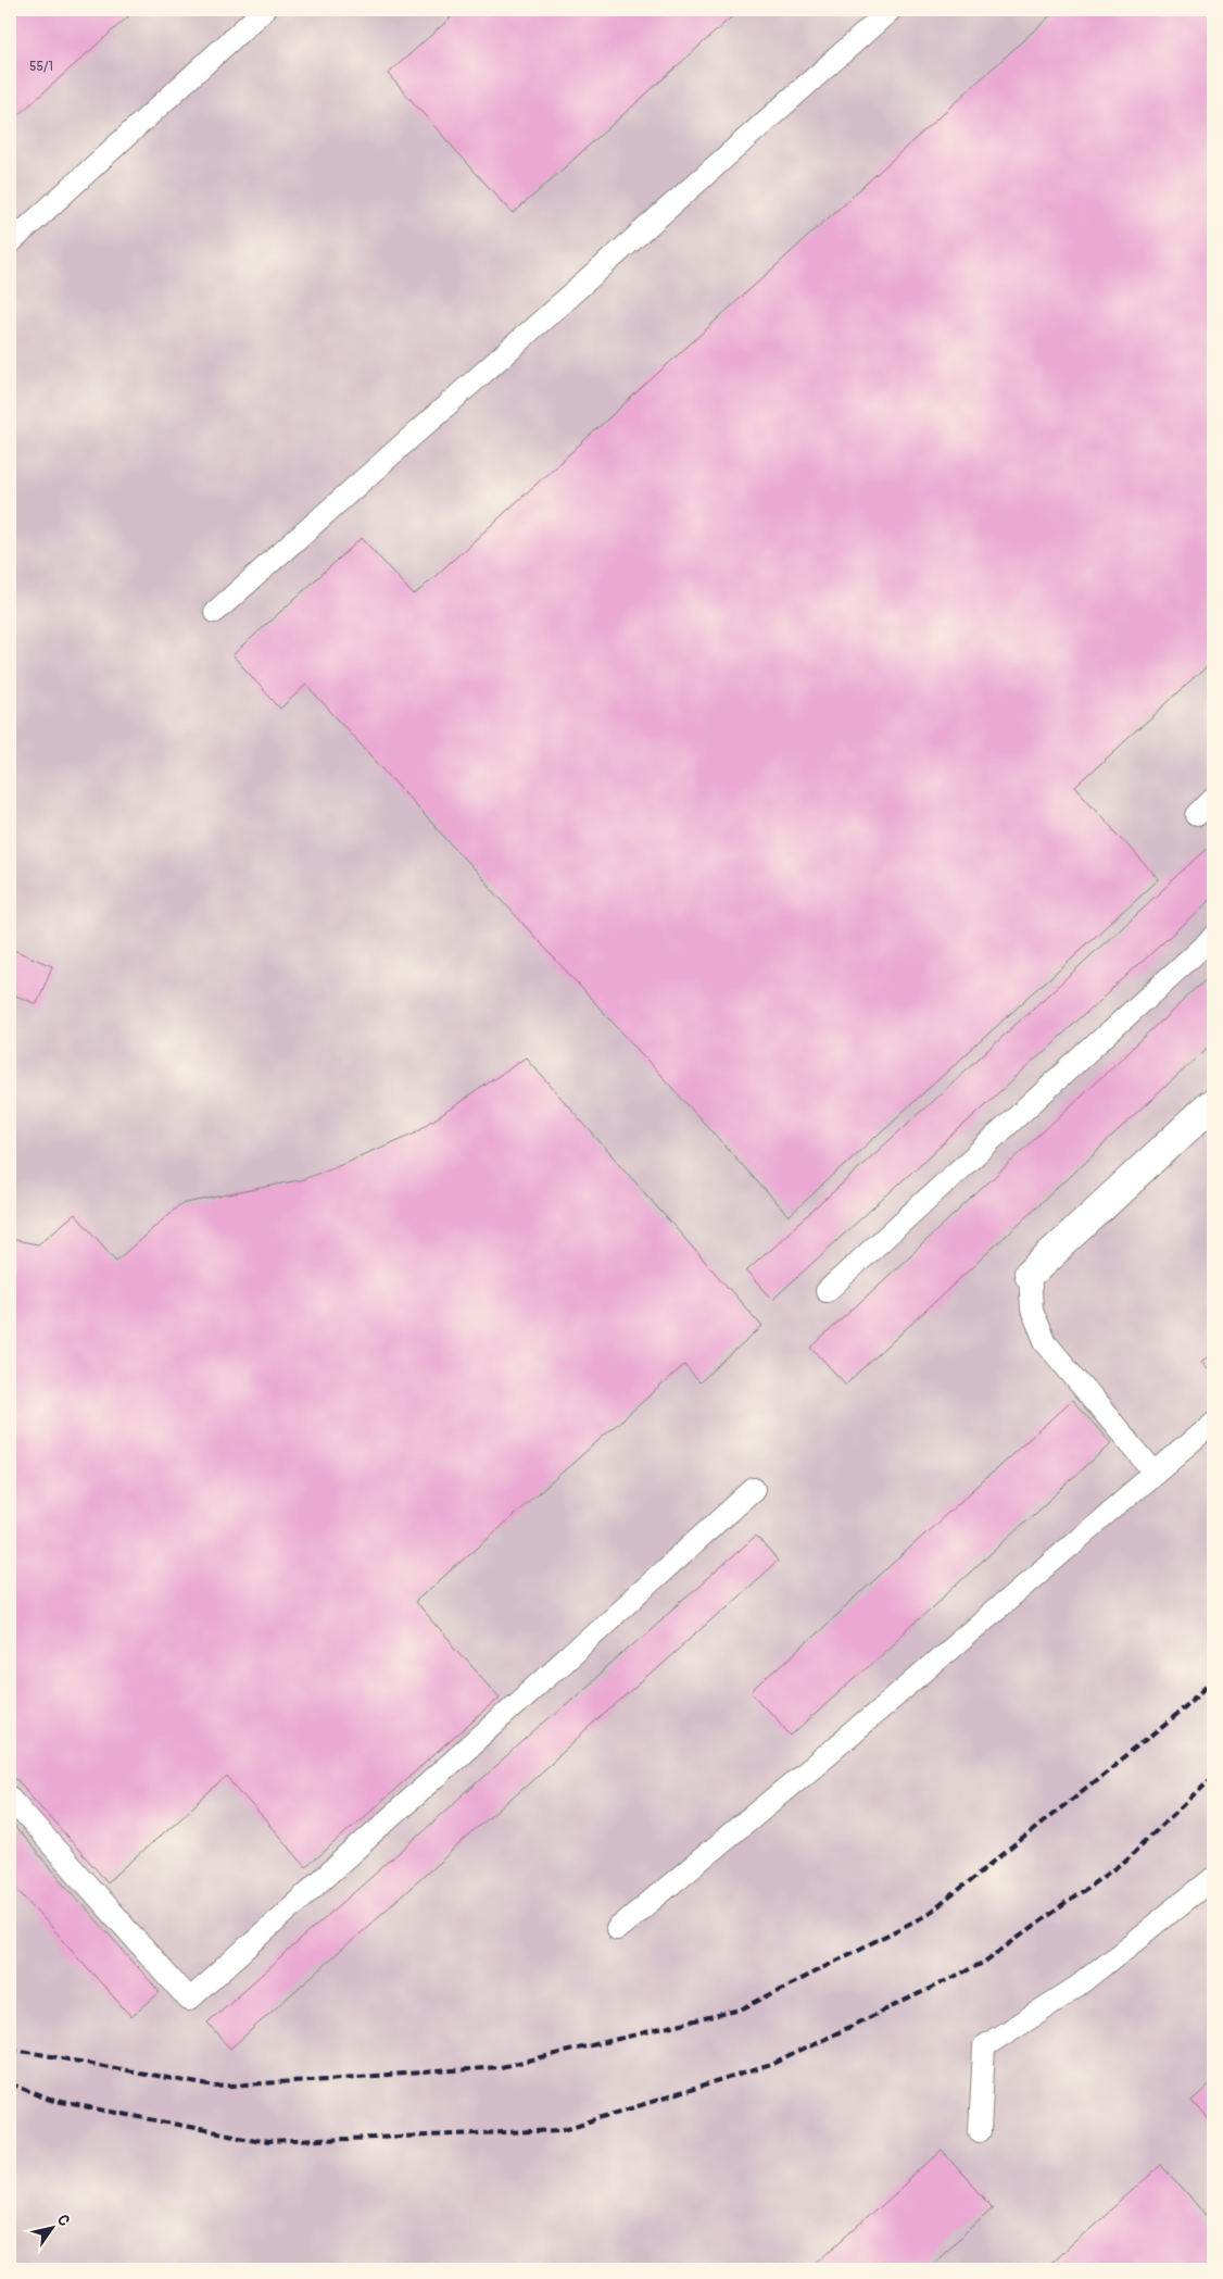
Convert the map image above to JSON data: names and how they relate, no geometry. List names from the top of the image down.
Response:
{
  "house_numbers": ["55/1"],
  "north": "top right"
}
